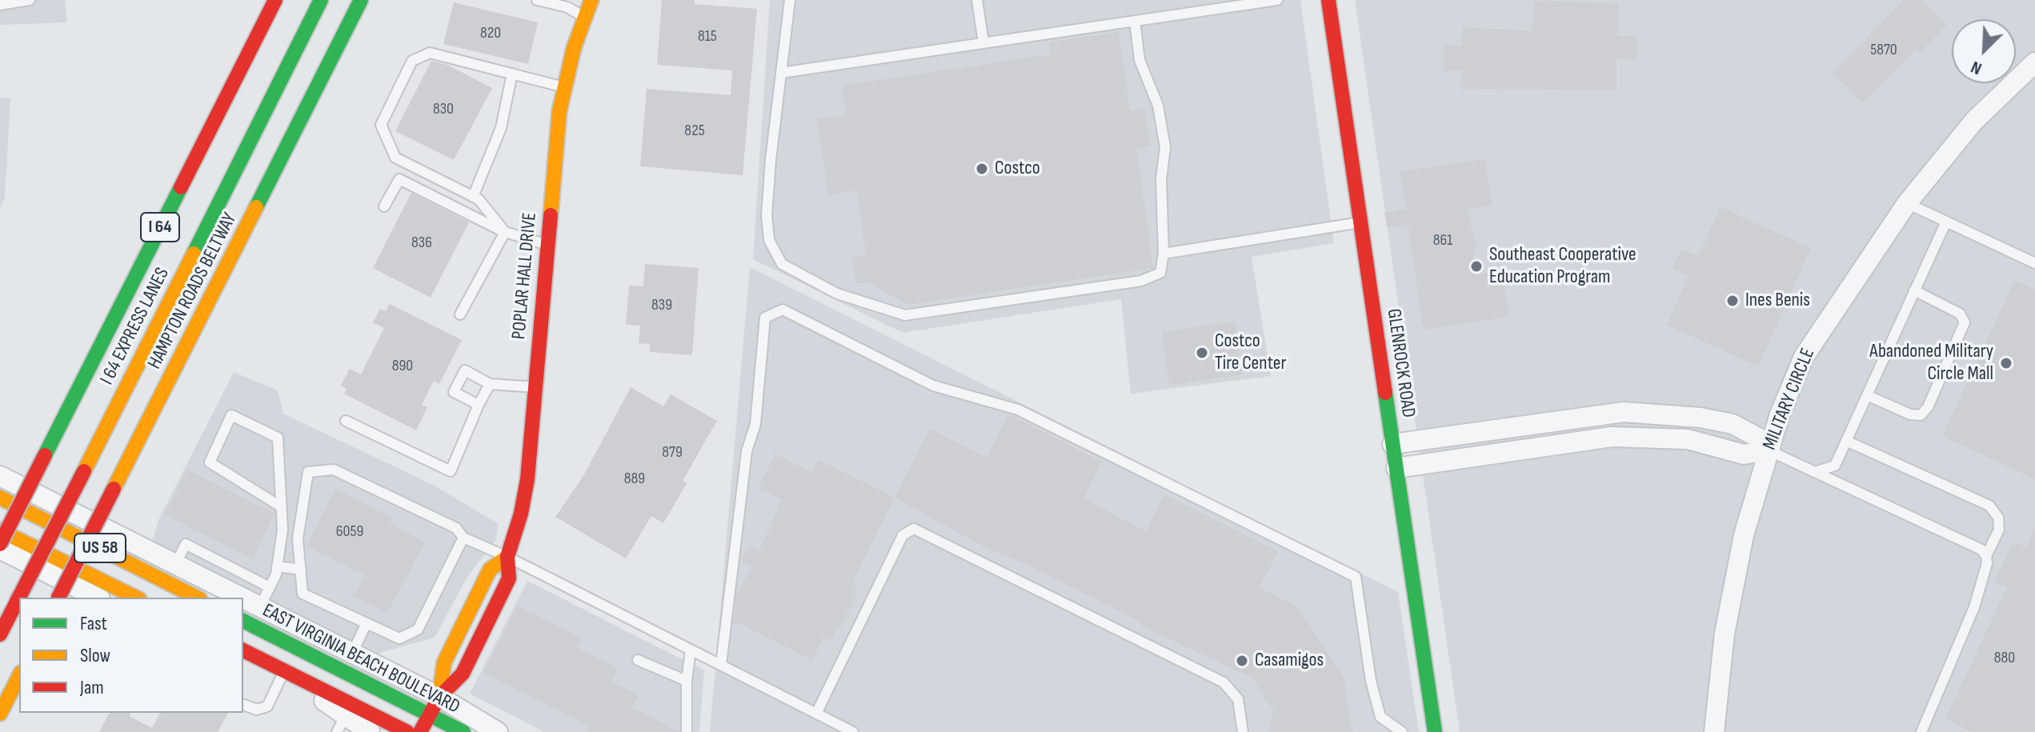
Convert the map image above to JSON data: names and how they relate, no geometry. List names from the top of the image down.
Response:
{
  "streets": {
    "main road": [
      "I 64",
      "POPLAR HALL DRIVE",
      "HAMPTON ROADS BELTWAY",
      "I 64 EXPRESS LANES",
      "GLENROCK ROAD",
      "US 58",
      "EAST VIRGINIA BEACH BOULEVARD"
    ],
    "street": ["MILITARY CIRCLE"]
  },
  "crossings": [
    ["POPLAR HALL DRIVE", "EAST VIRGINIA BEACH BOULEVARD"]
  ],
  "places": [
    "Costco",
    "Southeast Cooperative Education Program",
    "Ines Benis",
    "Costco Tire Center",
    "Abandoned Military Circle Mall",
    "Casamigos"
  ],
  "house_numbers": [
    "820",
    "815",
    "5870",
    "830",
    "825",
    "861",
    "836",
    "839",
    "890",
    "879",
    "889",
    "6059",
    "880"
  ],
  "legend": ["Fast", "Slow", "Jam"],
  "north": "bottom left"
}
